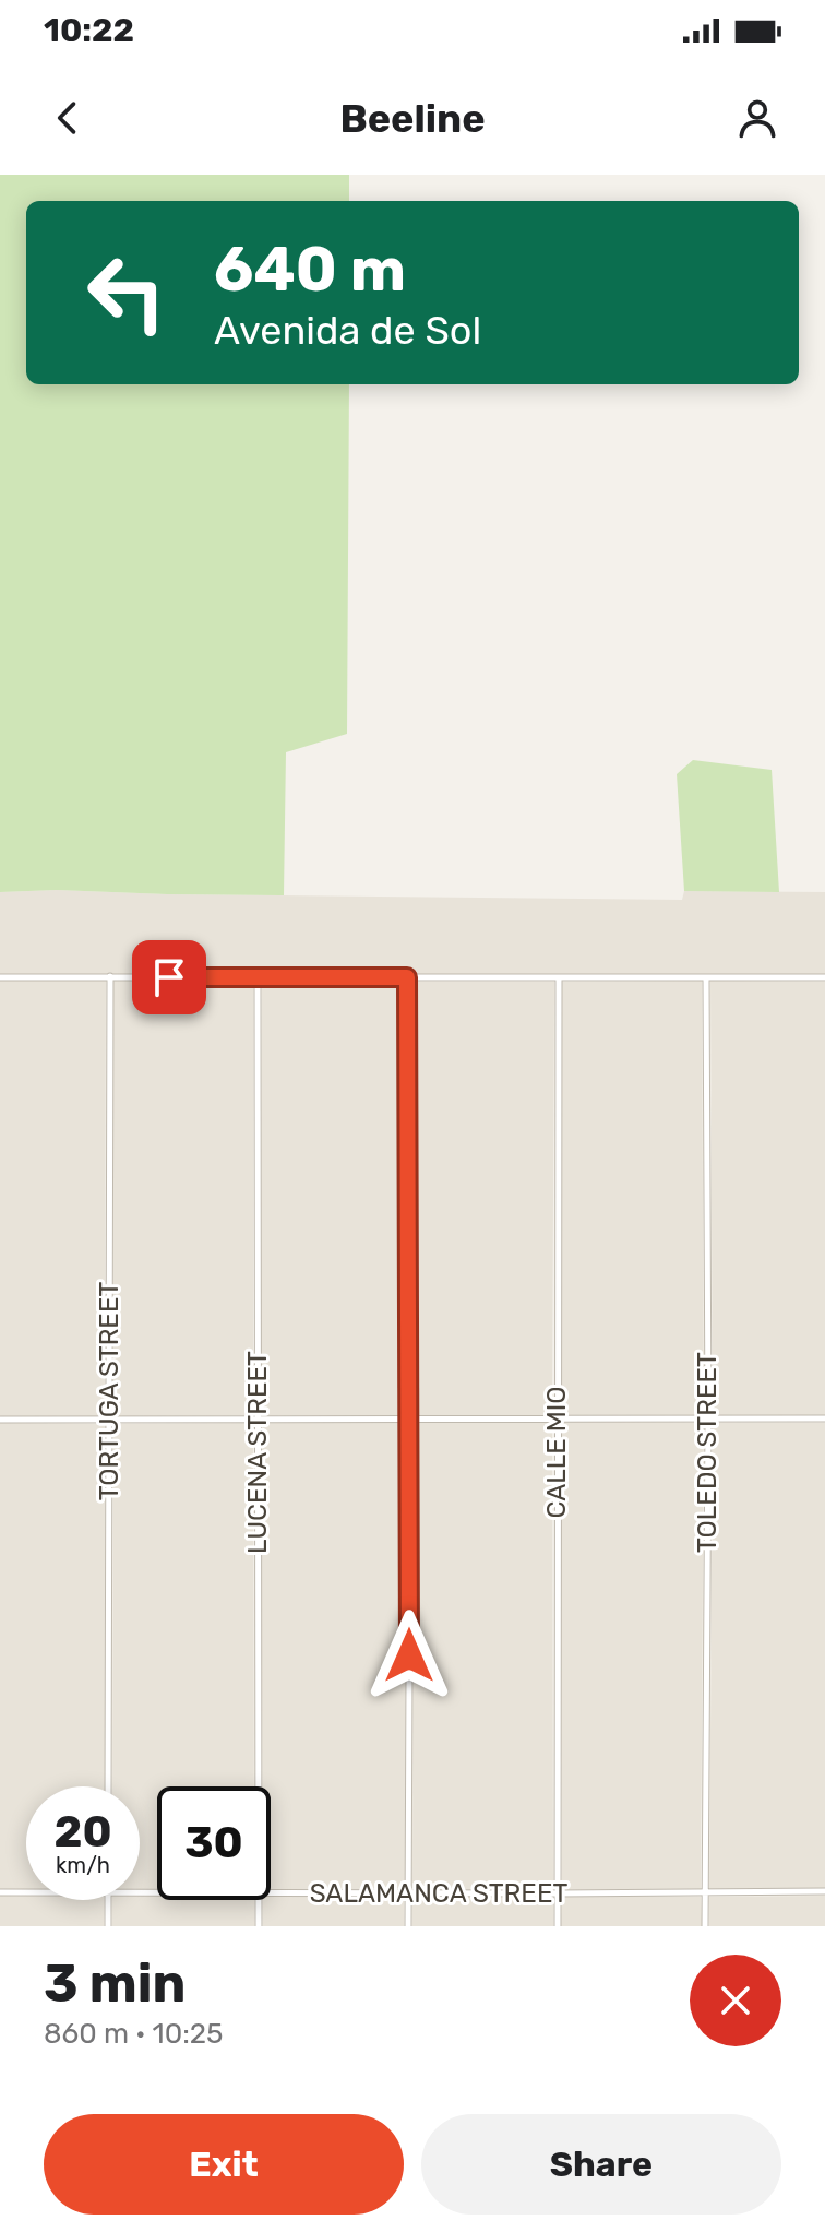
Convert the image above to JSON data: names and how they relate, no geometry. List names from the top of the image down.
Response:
{
  "streets": {
    "street": [
      "TORTUGA STREET",
      "LUCENA STREET",
      "CALLE MIO",
      "TOLEDO STREET",
      "SALAMANCA STREET"
    ]
  },
  "crossings": [
    ["CALLE MIO", "SALAMANCA STREET"],
    ["TOLEDO STREET", "SALAMANCA STREET"]
  ],
  "page": {
    "status": "10:22",
    "header": "Beeline",
    "turn": ["640 m", "Avenida de Sol"],
    "speed": "20 km/h",
    "limit": "30",
    "heading": ["3 min", "860 m · 10:25"],
    "buttons": ["Exit", "Share"]
  }
}
